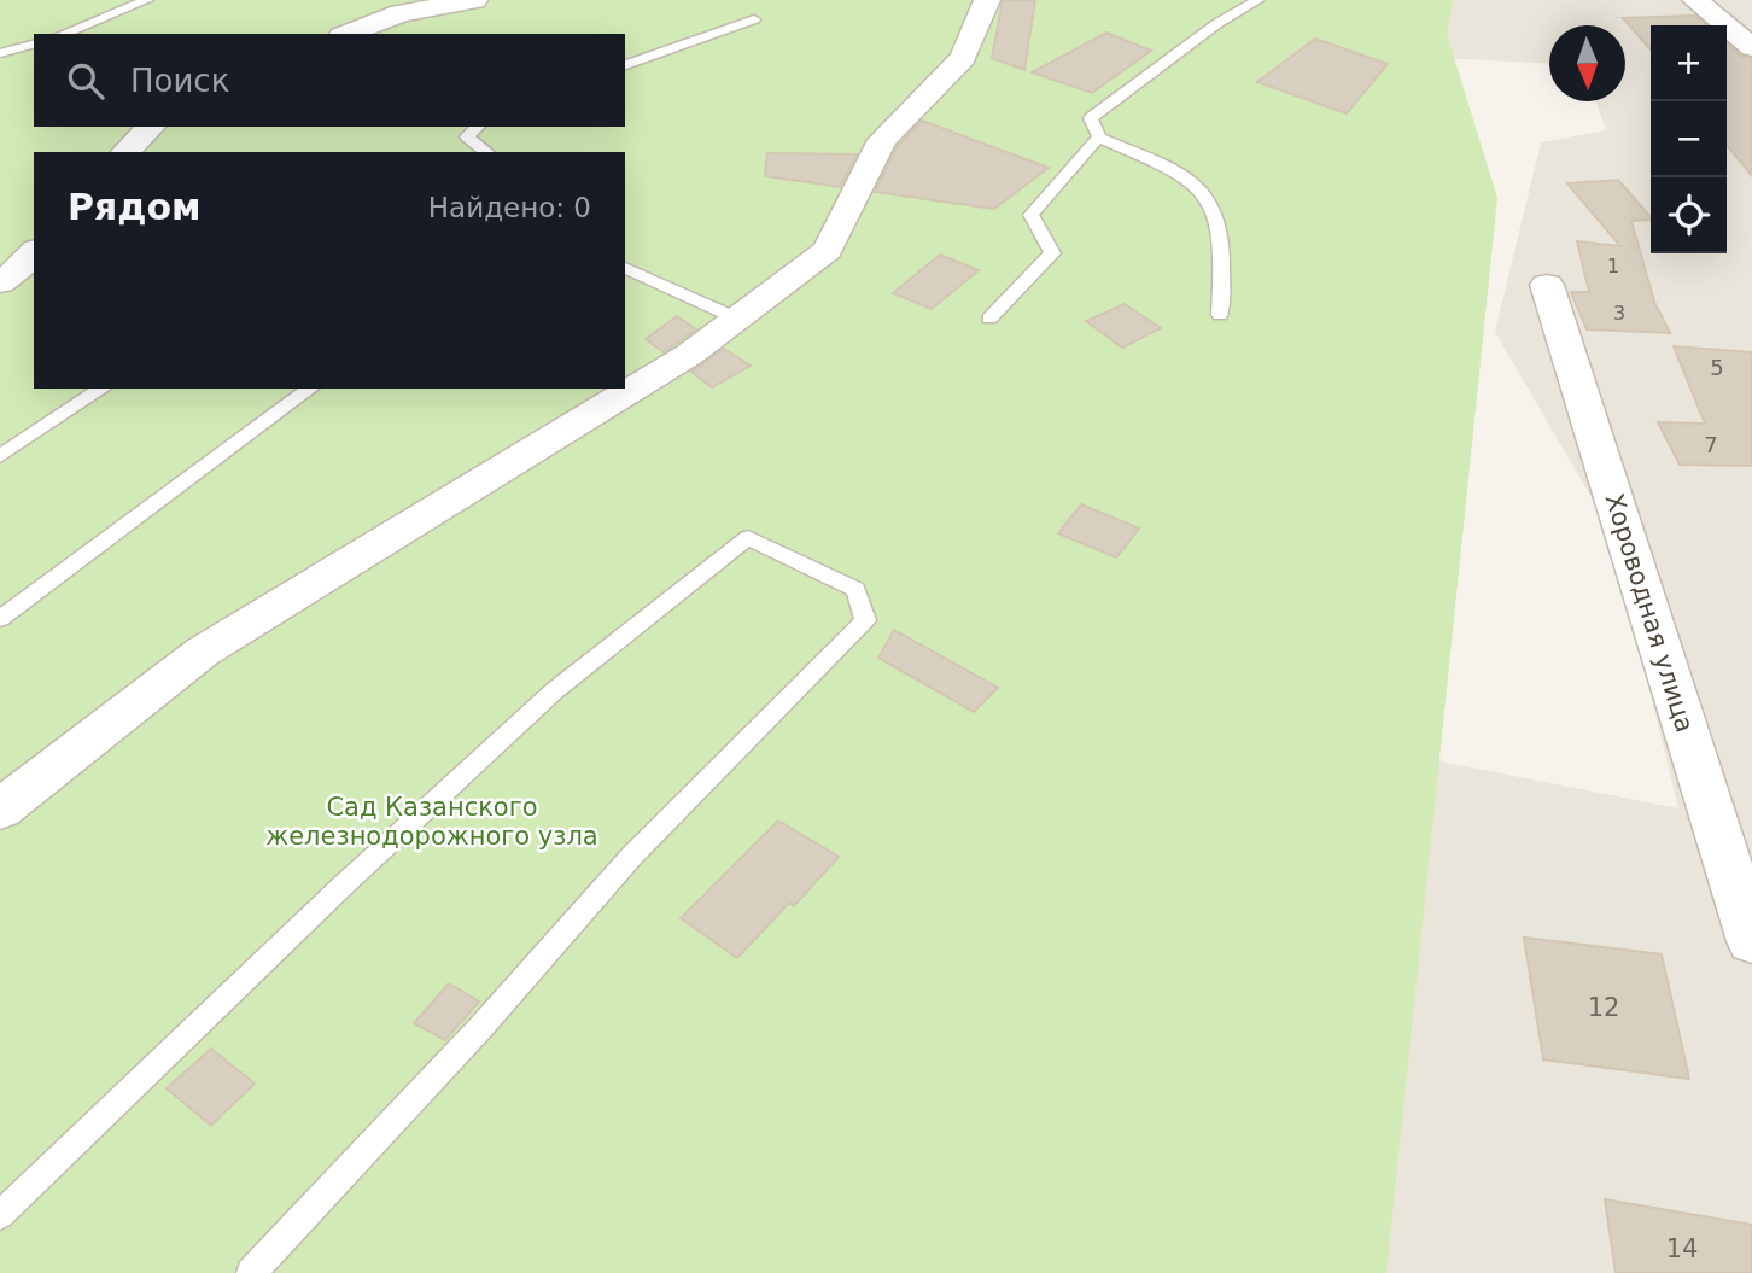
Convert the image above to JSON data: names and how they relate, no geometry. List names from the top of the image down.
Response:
{
  "streets": {
    "street": ["Хороводная улица"]
  },
  "parks": ["Сад Казанского железнодорожного узла"],
  "house_numbers": [
    "1",
    "3",
    "5",
    "7",
    "12",
    "14"
  ],
  "north": "bottom",
  "page": {
    "map_buttons": ["+", "−"],
    "search": "Поиск",
    "heading": ["Рядом", "Найдено: 0"]
  }
}
